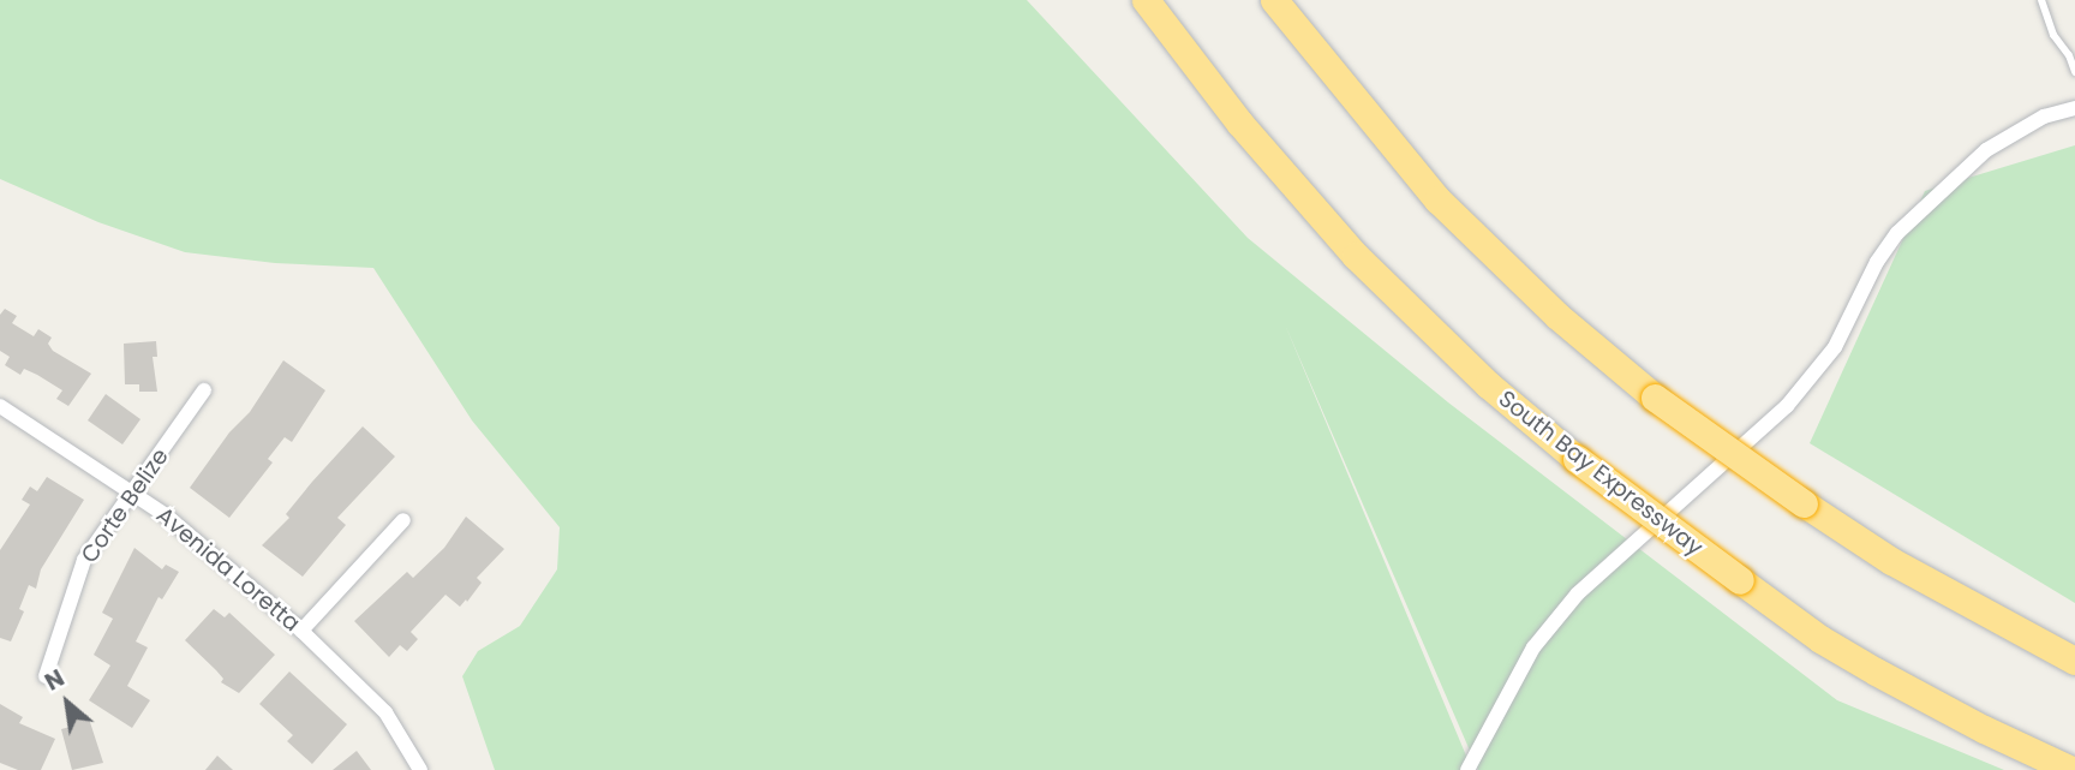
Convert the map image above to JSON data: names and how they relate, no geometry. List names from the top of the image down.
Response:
{
  "streets": {
    "highway": ["South Bay Expressway"],
    "street": ["Corte Belize", "Avenida Loretta"]
  },
  "crossings": [
    ["Corte Belize", "Avenida Loretta"]
  ],
  "north": "top left"
}
